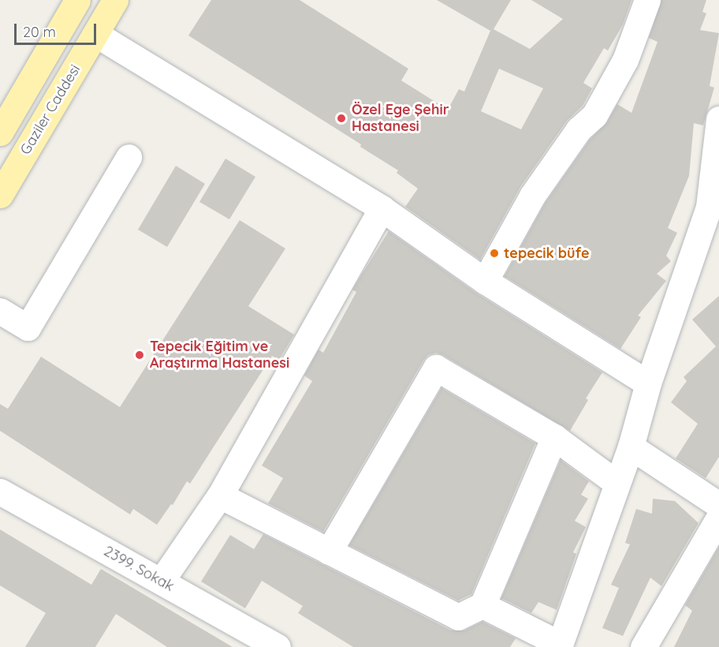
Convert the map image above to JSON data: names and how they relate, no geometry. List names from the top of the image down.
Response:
{
  "streets": {
    "main road": ["Gaziler Caddesi"],
    "street": ["2399. Sokak"]
  },
  "places": ["Özel Ege Şehir Hastanesi", "tepecik büfe", "Tepecik Eğitim ve Araştırma Hastanesi"],
  "scale_bar": "20 m"
}
